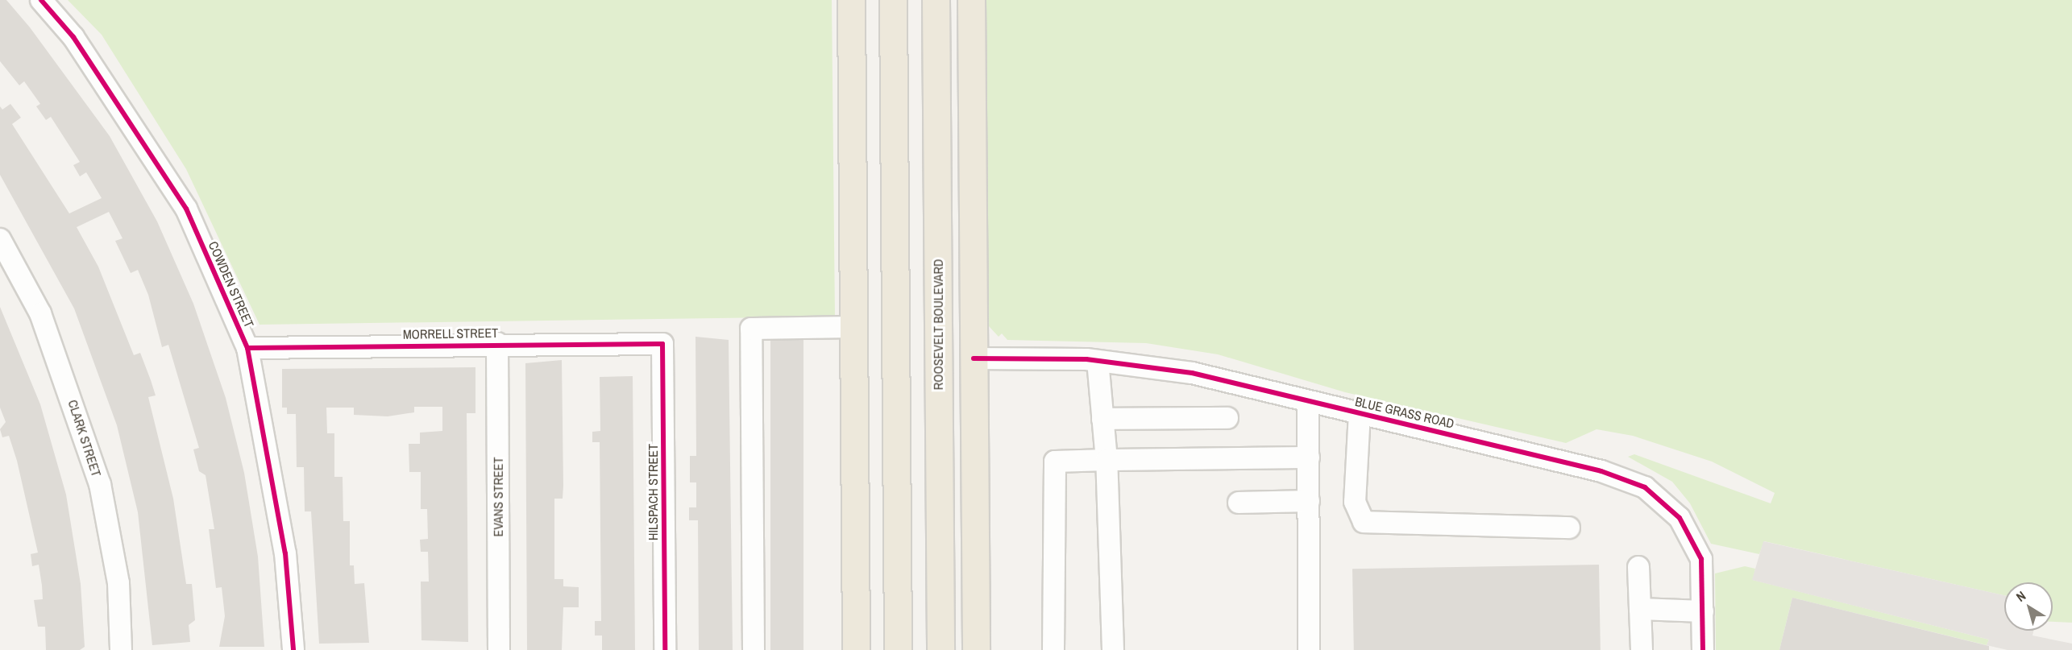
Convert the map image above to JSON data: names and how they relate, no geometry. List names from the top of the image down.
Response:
{
  "streets": {
    "highway": ["ROOSEVELT BOULEVARD"],
    "street": [
      "COWDEN STREET",
      "MORRELL STREET",
      "BLUE GRASS ROAD",
      "CLARK STREET",
      "HILSPACH STREET",
      "EVANS STREET"
    ]
  },
  "crossings": [
    ["COWDEN STREET", "MORRELL STREET"],
    ["MORRELL STREET", "HILSPACH STREET"],
    ["MORRELL STREET", "EVANS STREET"]
  ],
  "north": "top left"
}
